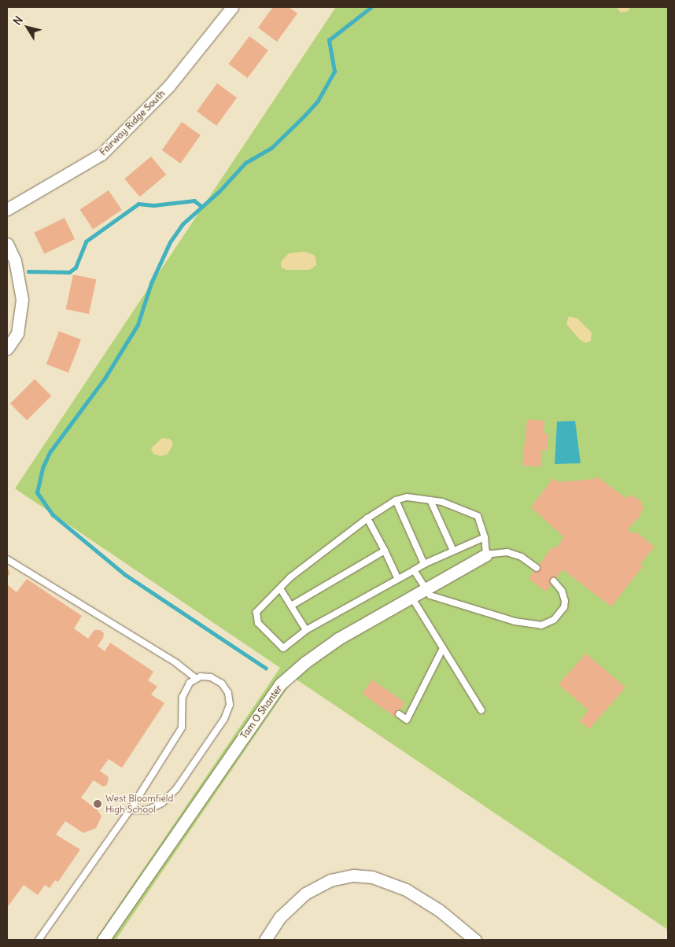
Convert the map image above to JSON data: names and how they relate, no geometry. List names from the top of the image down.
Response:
{
  "streets": {
    "street": ["Fairway Ridge South", "Tam O Shanter"]
  },
  "places": ["West Bloomfield High School"],
  "north": "top left"
}
